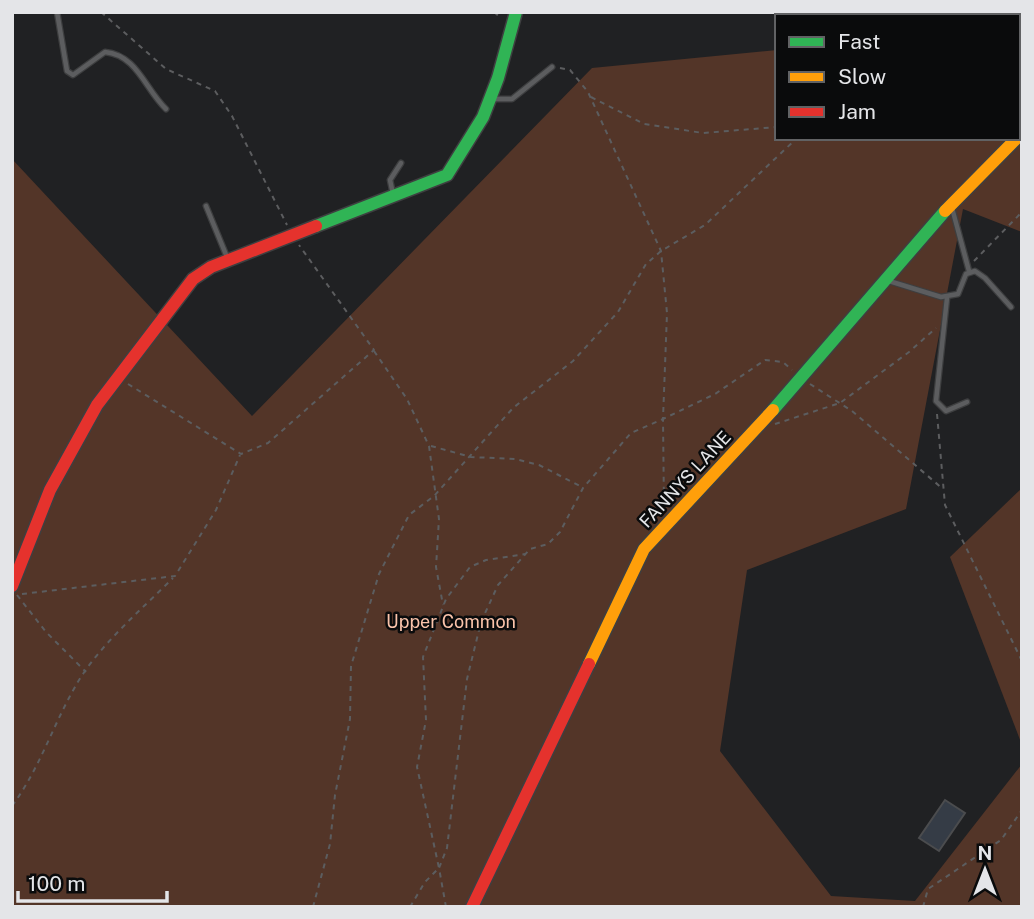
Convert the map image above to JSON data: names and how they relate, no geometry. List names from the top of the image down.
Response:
{
  "streets": {
    "street": ["FANNYS LANE"]
  },
  "parks": ["Upper Common"],
  "legend": ["Fast", "Slow", "Jam"],
  "scale_bar": "100 m",
  "north": "top"
}
